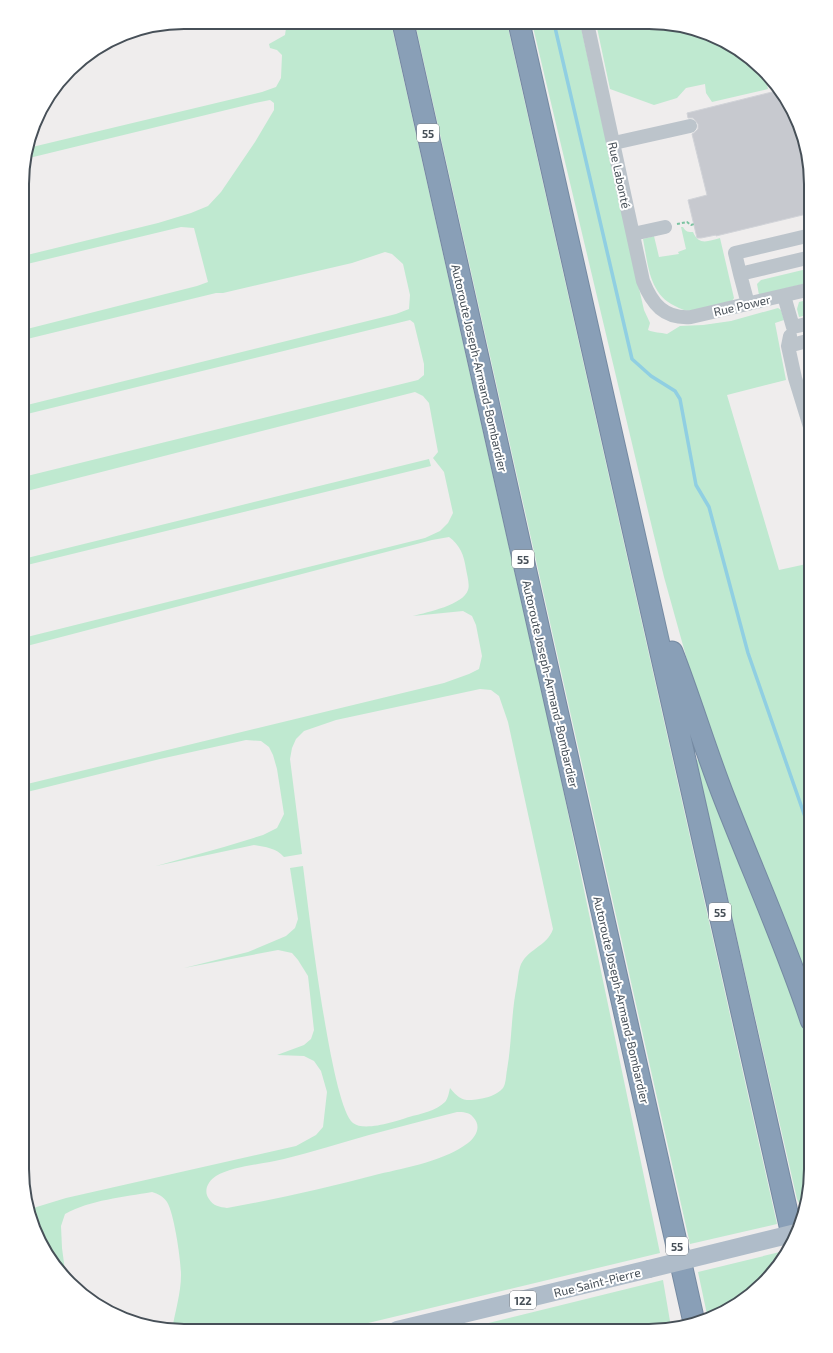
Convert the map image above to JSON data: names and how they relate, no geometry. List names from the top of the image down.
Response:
{
  "streets": {
    "highway": ["55", "Autoroute Joseph-Armand-Bombardier"],
    "main road": ["Rue Saint-Pierre", "122"],
    "street": ["Rue Labonté", "Rue Power"]
  },
  "crossings": [
    ["Rue Labonté", "Rue Power"]
  ]
}
